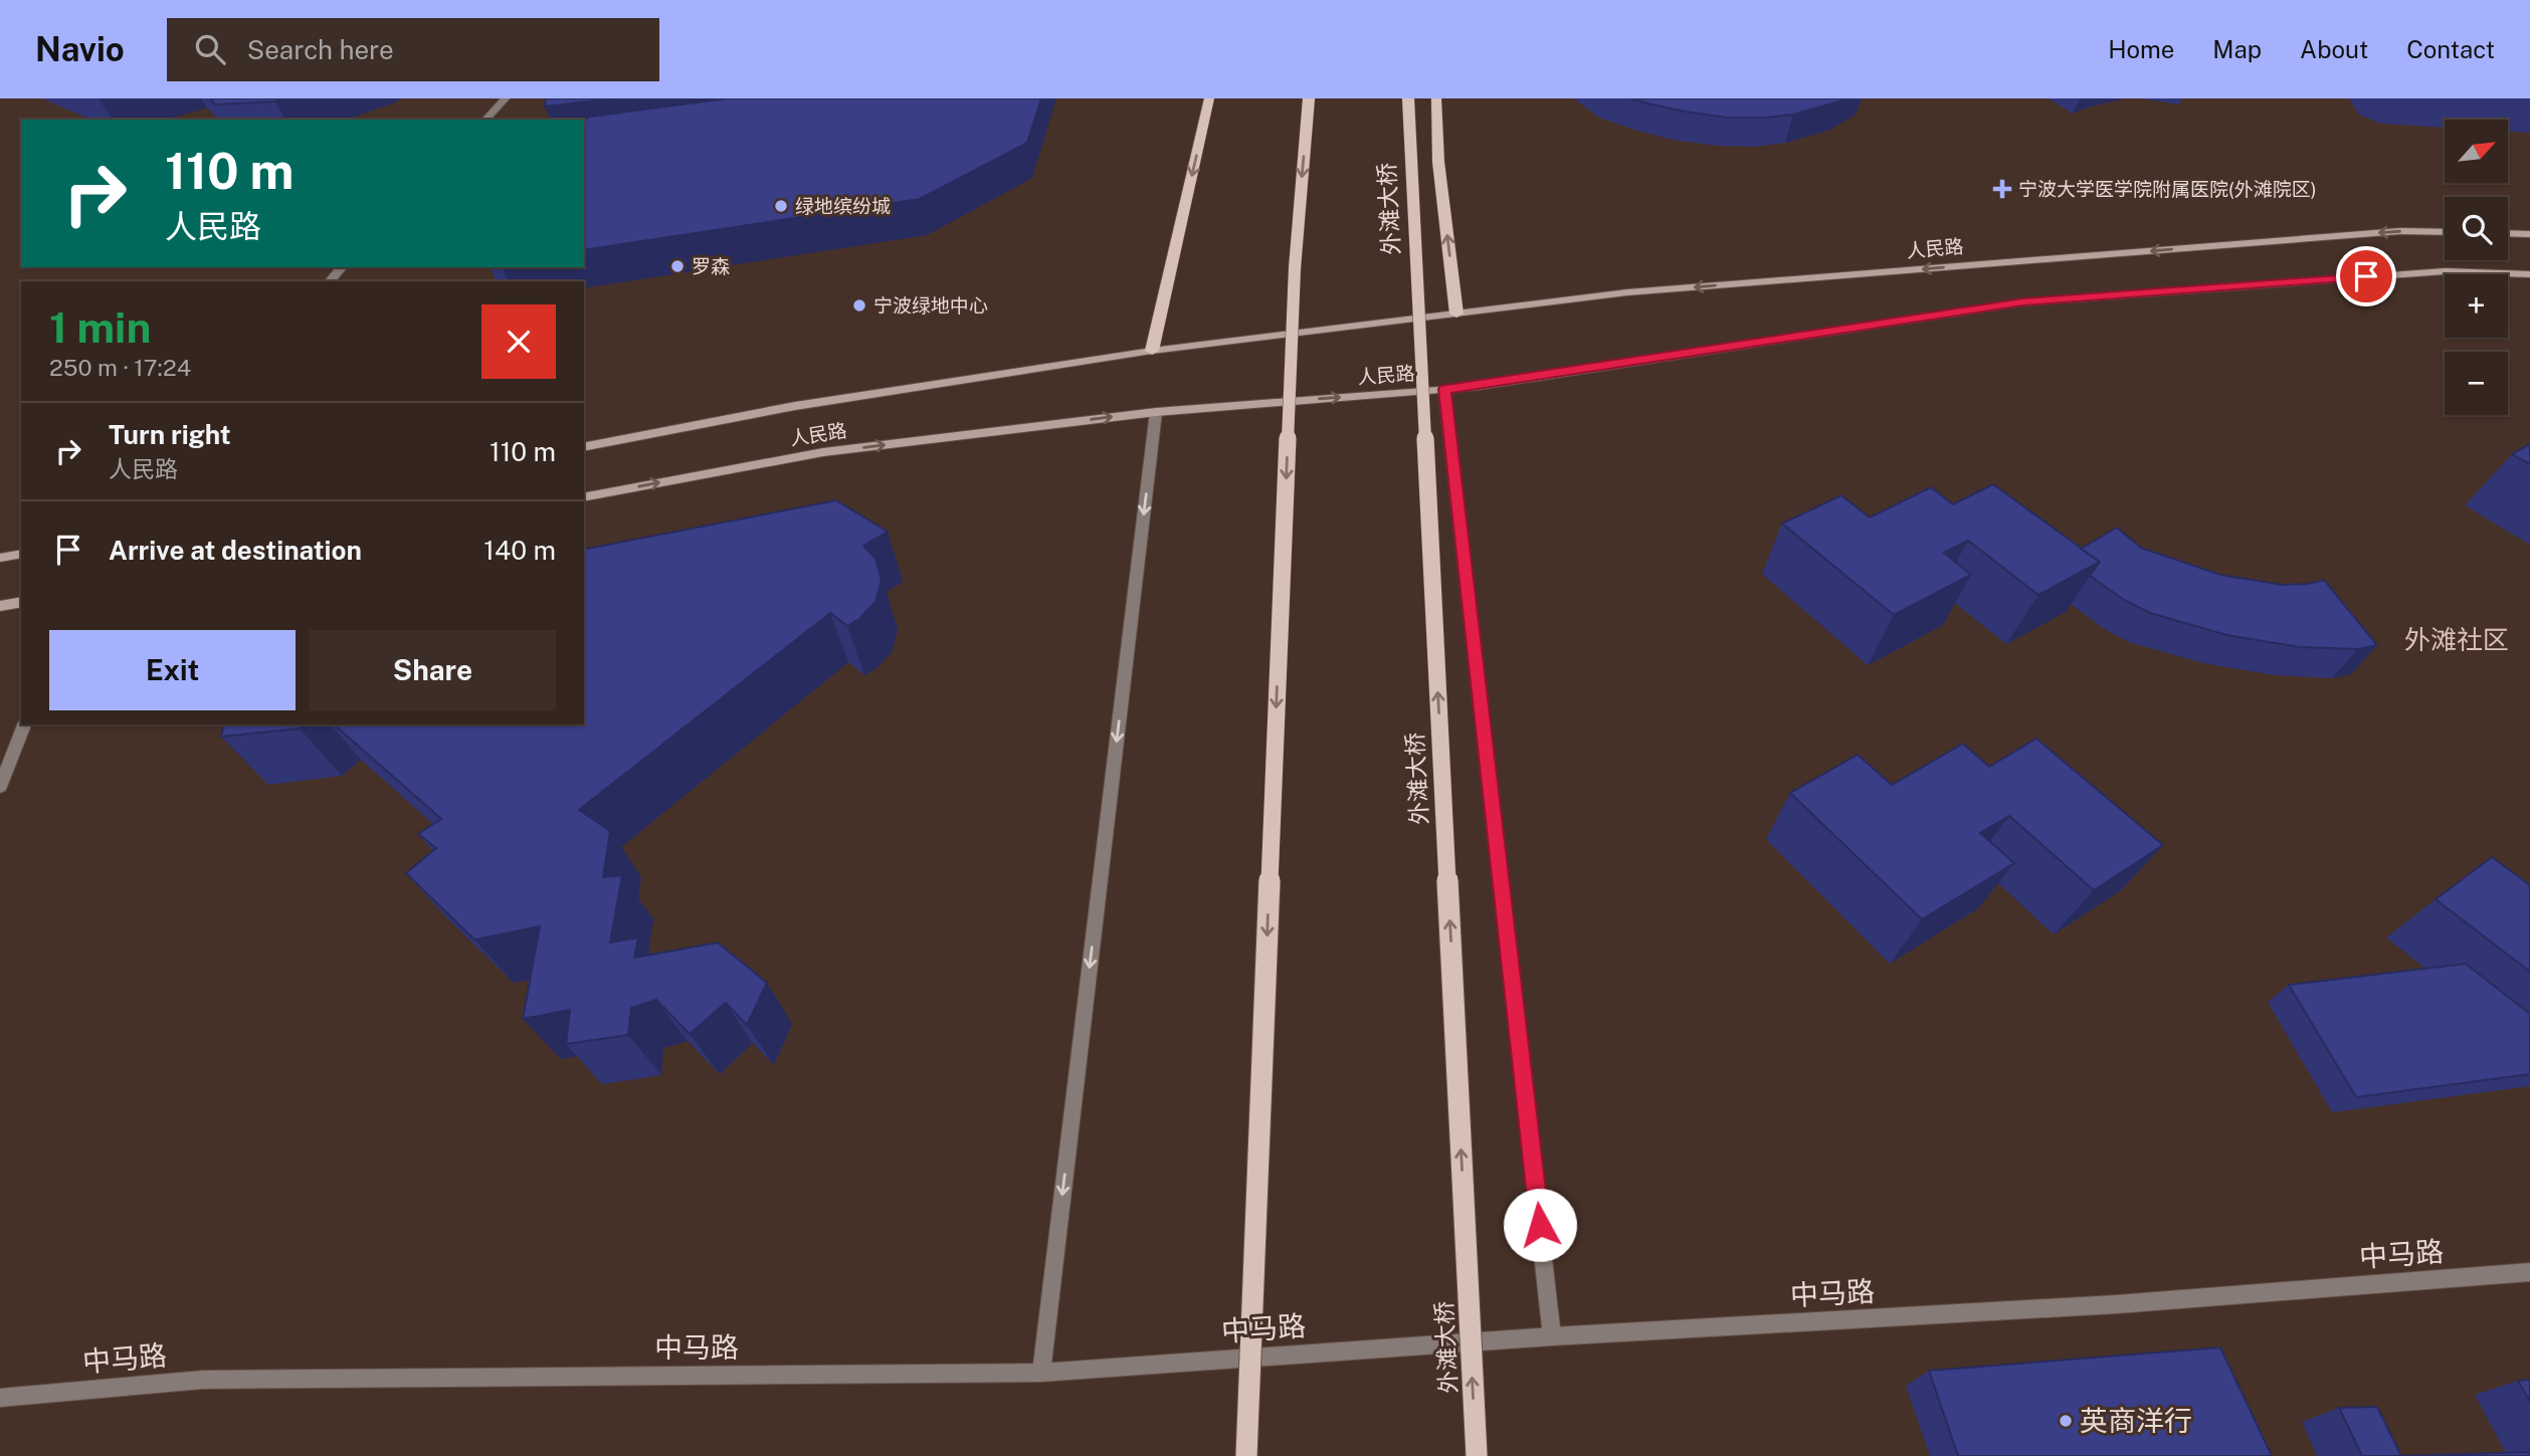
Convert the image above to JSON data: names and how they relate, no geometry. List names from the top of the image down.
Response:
{
  "streets": {
    "main road": ["外滩大桥", "人民路"],
    "street": ["中马路"]
  },
  "districts": ["外滩社区"],
  "places": {
    "health": ["宁波大学医学院附属医院(外滩院区)"],
    "other": [
      "绿地缤纷城",
      "罗森",
      "宁波绿地中心",
      "英商洋行"
    ]
  },
  "north": "top right",
  "page": {
    "header": "Navio",
    "search": "Search here",
    "nav": [
      "Home",
      "Map",
      "About",
      "Contact"
    ],
    "map_buttons": ["+", "−"],
    "turn": ["110 m", "人民路"],
    "heading": ["1 min", "250 m · 17:24"],
    "list": [
      {
        "name": "Turn right",
        "note": "人民路",
        "value": "110 m"
      },
      {
        "name": "Arrive at destination",
        "value": "140 m"
      }
    ],
    "buttons": ["Exit", "Share"]
  }
}
